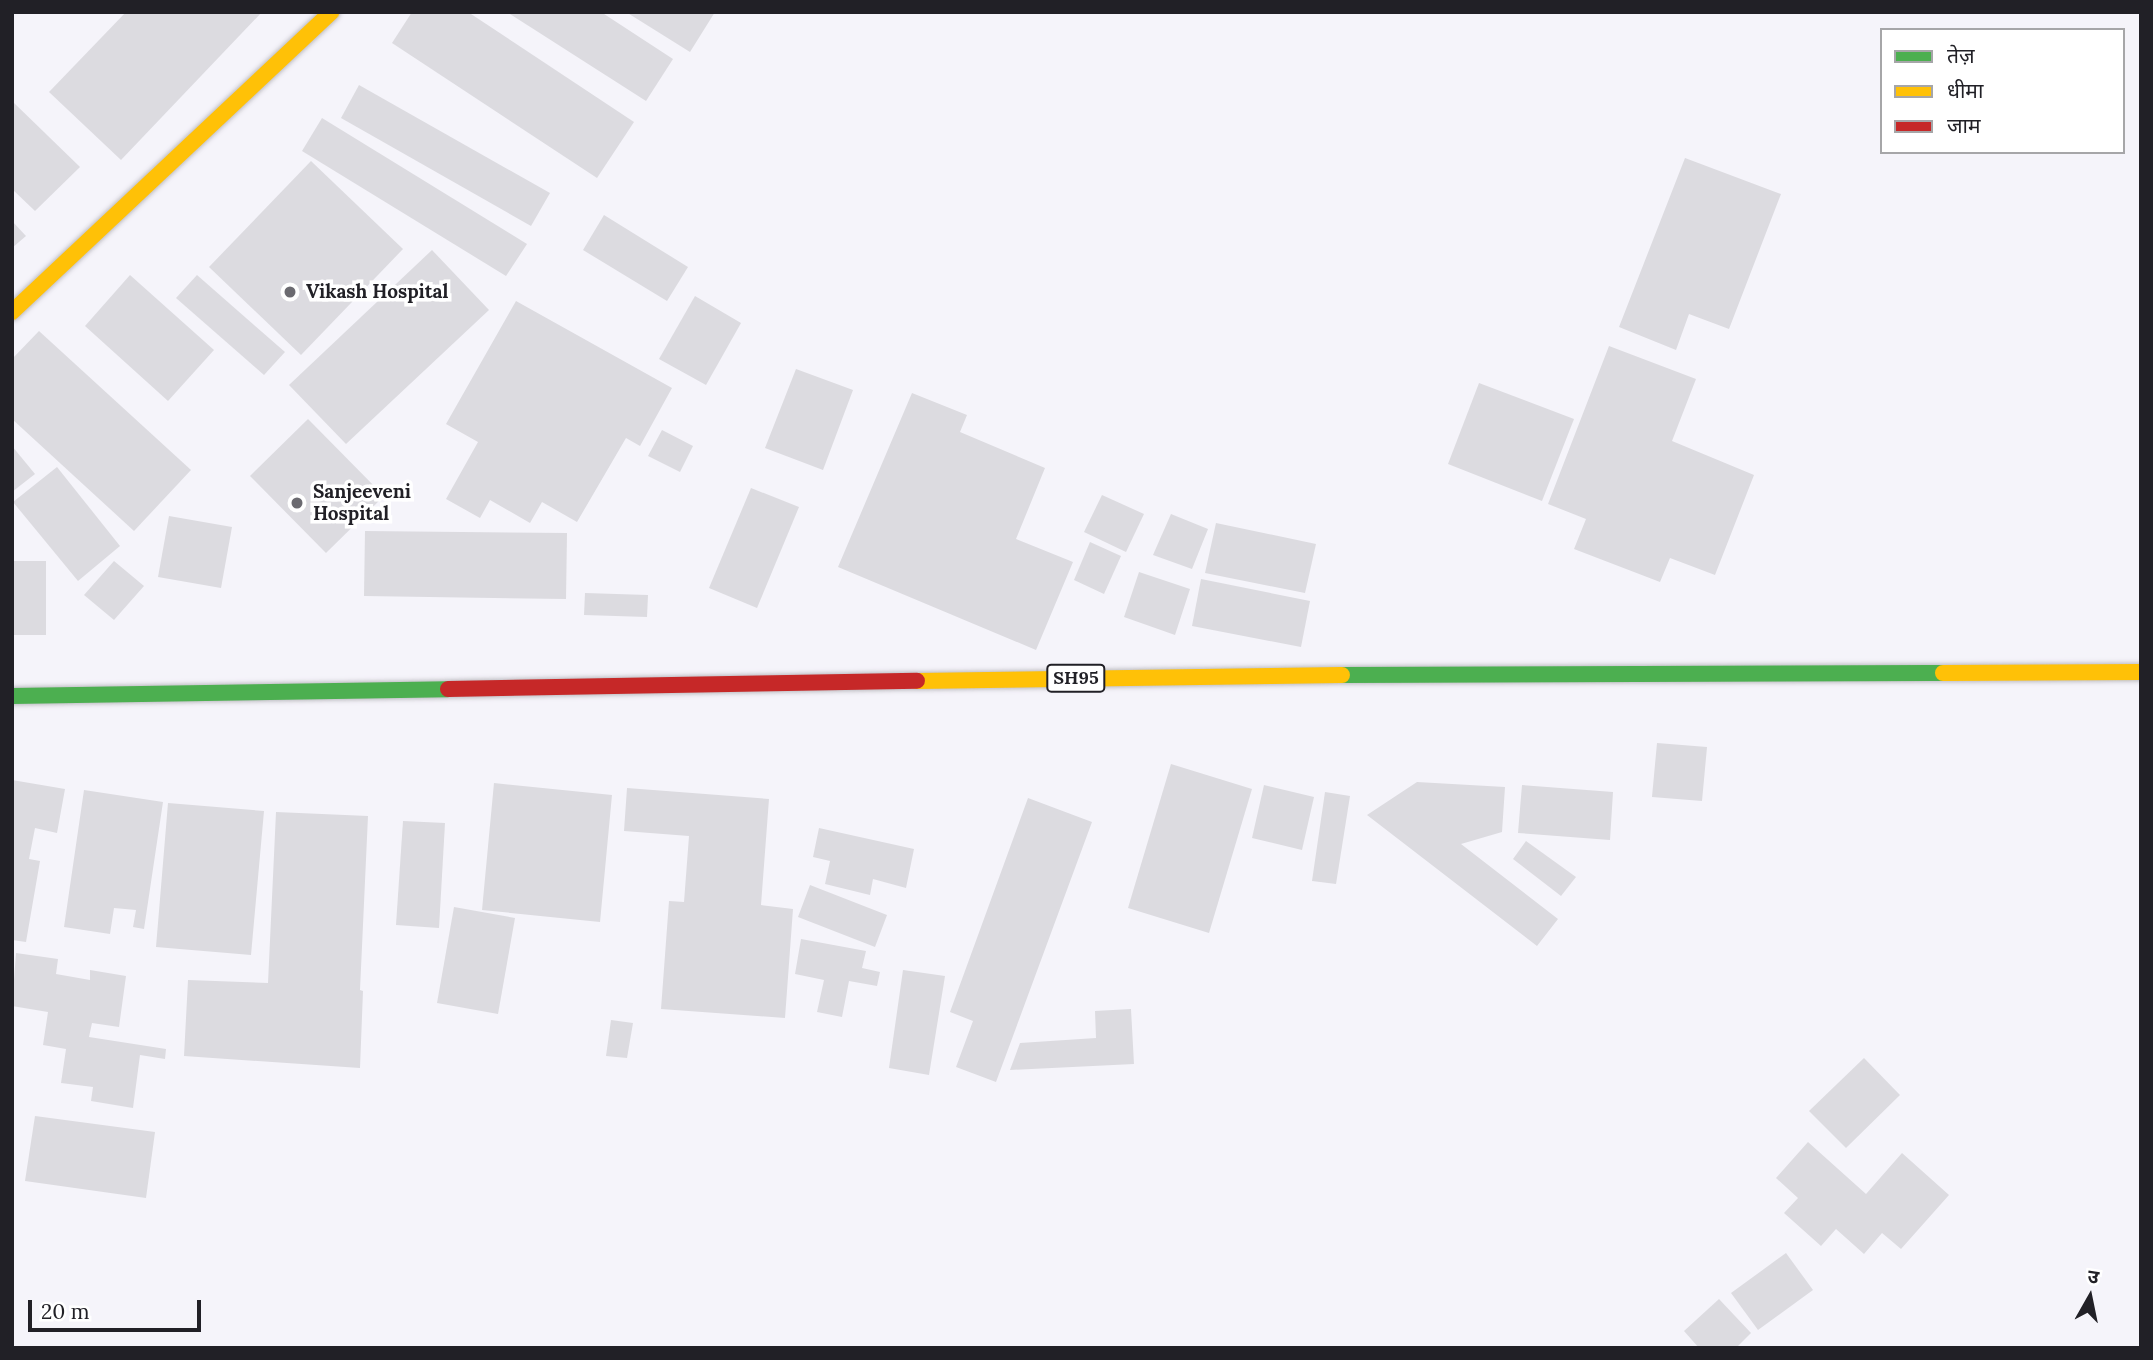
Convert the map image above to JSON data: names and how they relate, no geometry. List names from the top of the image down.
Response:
{
  "streets": {
    "main road": ["SH95"]
  },
  "places": ["Vikash Hospital", "Sanjeeveni Hospital"],
  "legend": ["तेज़", "धीमा", "जाम"],
  "scale_bar": "20 m",
  "north": "top"
}
